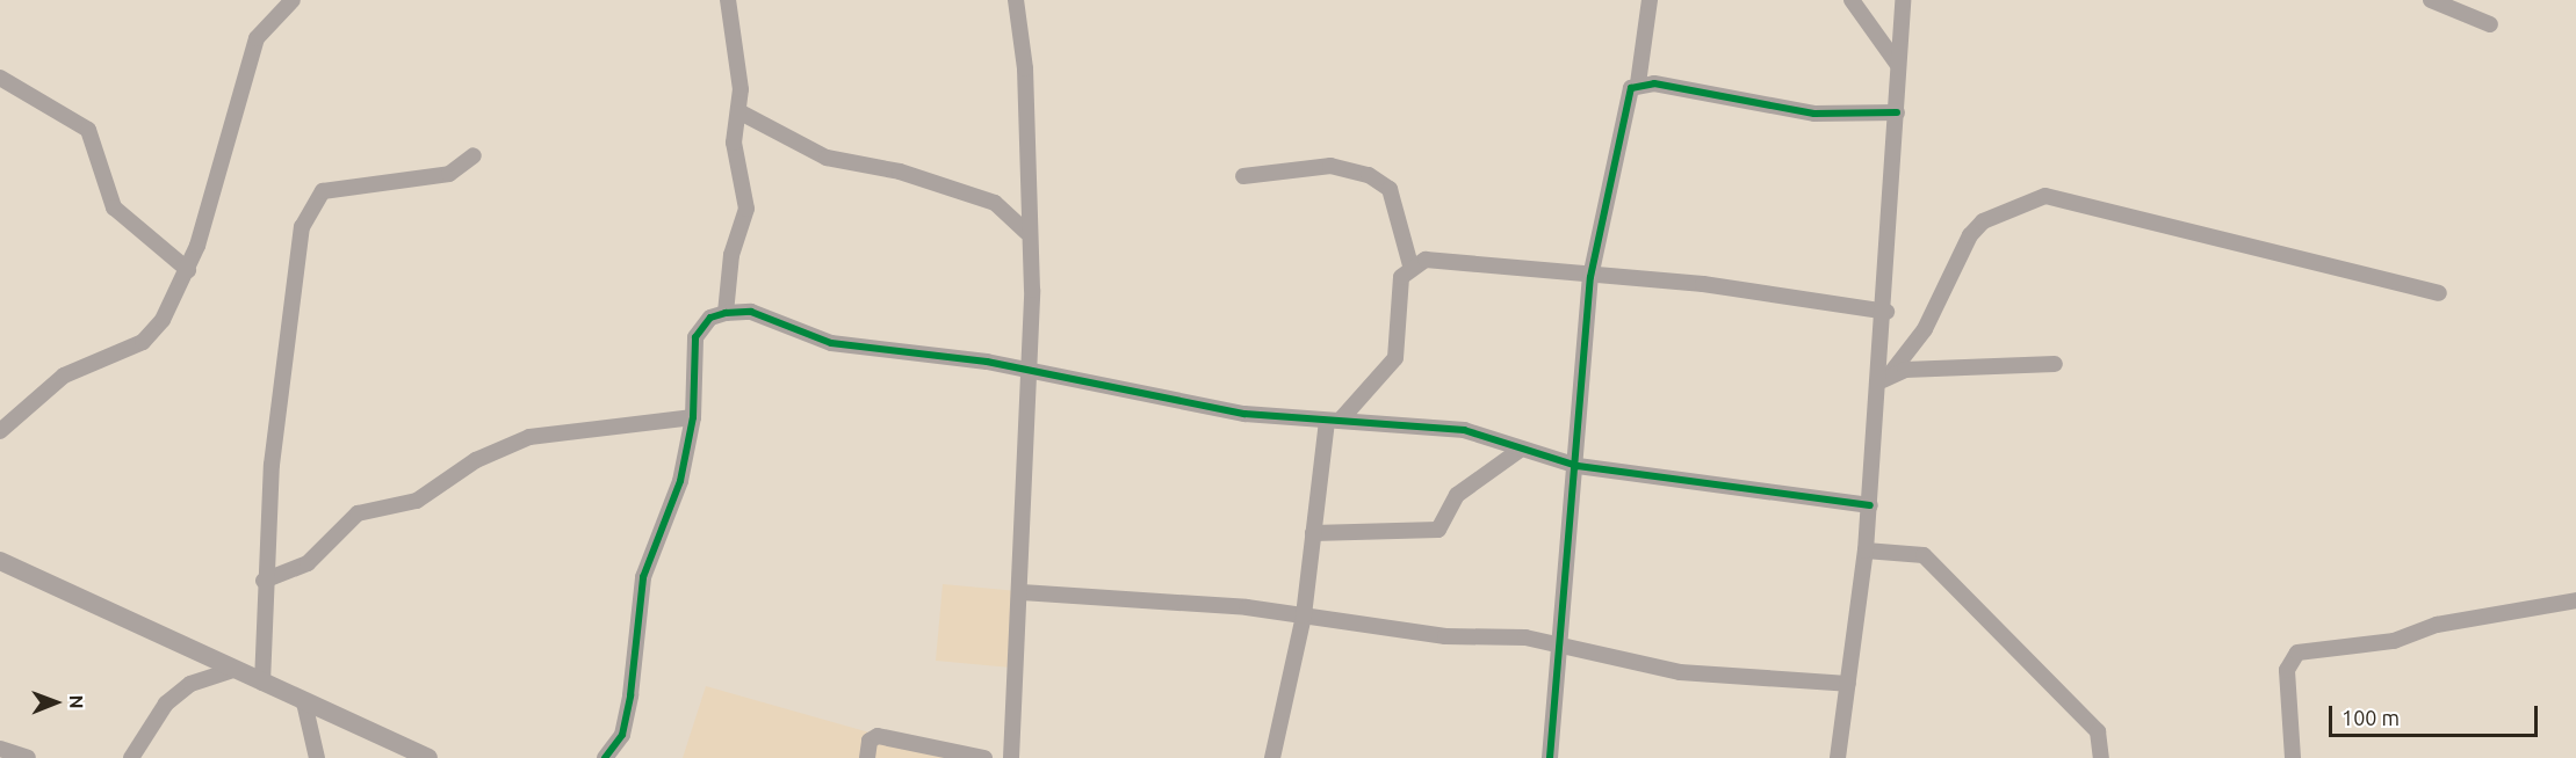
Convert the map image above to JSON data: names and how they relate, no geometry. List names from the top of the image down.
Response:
{
  "scale_bar": "100 m",
  "north": "right"
}
